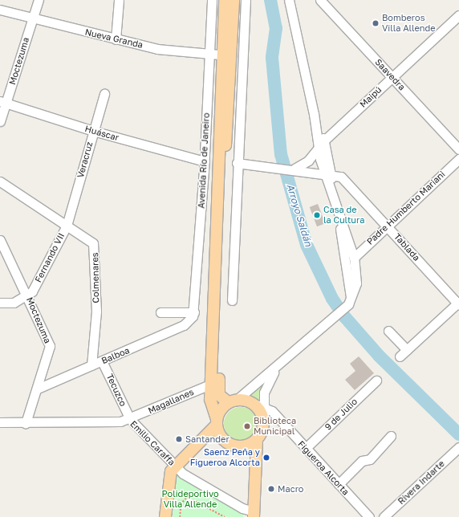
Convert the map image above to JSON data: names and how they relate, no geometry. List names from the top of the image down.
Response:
{
  "streets": {
    "street": [
      "Nueva Granda",
      "Moctezuma",
      "Saavedra",
      "Maipú",
      "Huáscar",
      "Veracruz",
      "Avenida Río de Janeiro",
      "Padre Humberto Mariani",
      "Tablada",
      "Fernando VII",
      "Colmenares",
      "Balboa",
      "Tecuzco",
      "Magallanes",
      "9 de Julio",
      "Emilio Caraffa",
      "Figueroa Alcorta",
      "Rivera Indarte"
    ]
  },
  "crossings": [
    ["Nueva Granda", "Moctezuma"],
    ["Nueva Granda", "Avenida Río de Janeiro"],
    ["Moctezuma", "Huáscar"],
    ["Moctezuma", "Fernando VII"],
    ["Moctezuma", "Balboa"],
    ["Moctezuma", "Emilio Caraffa"],
    ["Saavedra", "Maipú"],
    ["Huáscar", "Veracruz"],
    ["Huáscar", "Avenida Río de Janeiro"],
    ["Veracruz", "Fernando VII"],
    ["Veracruz", "Colmenares"],
    ["Avenida Río de Janeiro", "Balboa"],
    ["Padre Humberto Mariani", "Tablada"],
    ["Fernando VII", "Colmenares"],
    ["Colmenares", "Balboa"],
    ["Balboa", "Tecuzco"],
    ["Tecuzco", "Magallanes"],
    ["Tecuzco", "Emilio Caraffa"],
    ["Magallanes", "Emilio Caraffa"],
    ["9 de Julio", "Figueroa Alcorta"]
  ],
  "water": ["Arroyo Saldán"],
  "parks": ["Polideportivo Villa Allende"],
  "places": [
    "Bomberos Villa Allende",
    "Casa de la Cultura",
    "Biblioteca Municipal",
    "Santander",
    "Saenz Peña y Figueroa Alcorta",
    "Macro"
  ]
}
